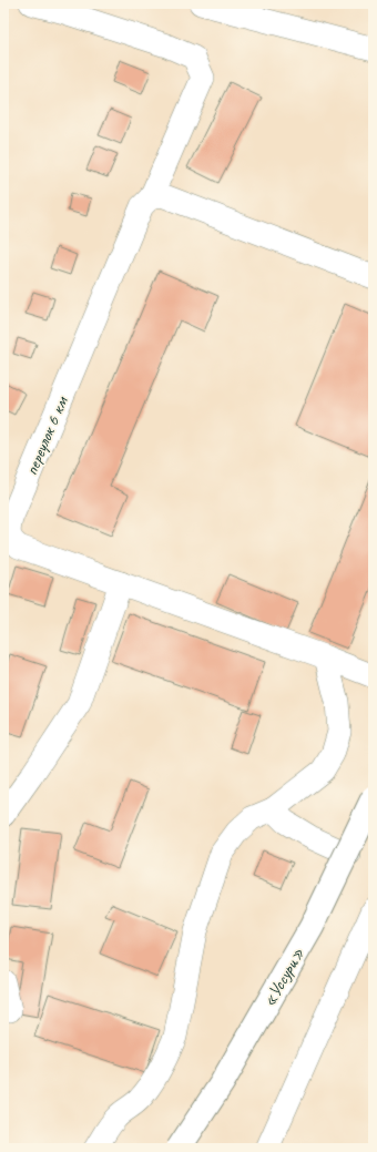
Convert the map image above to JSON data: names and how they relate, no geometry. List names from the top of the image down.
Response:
{
  "streets": {
    "highway": ["«Уссури»"],
    "lane": ["переулок 6 км"]
  }
}
